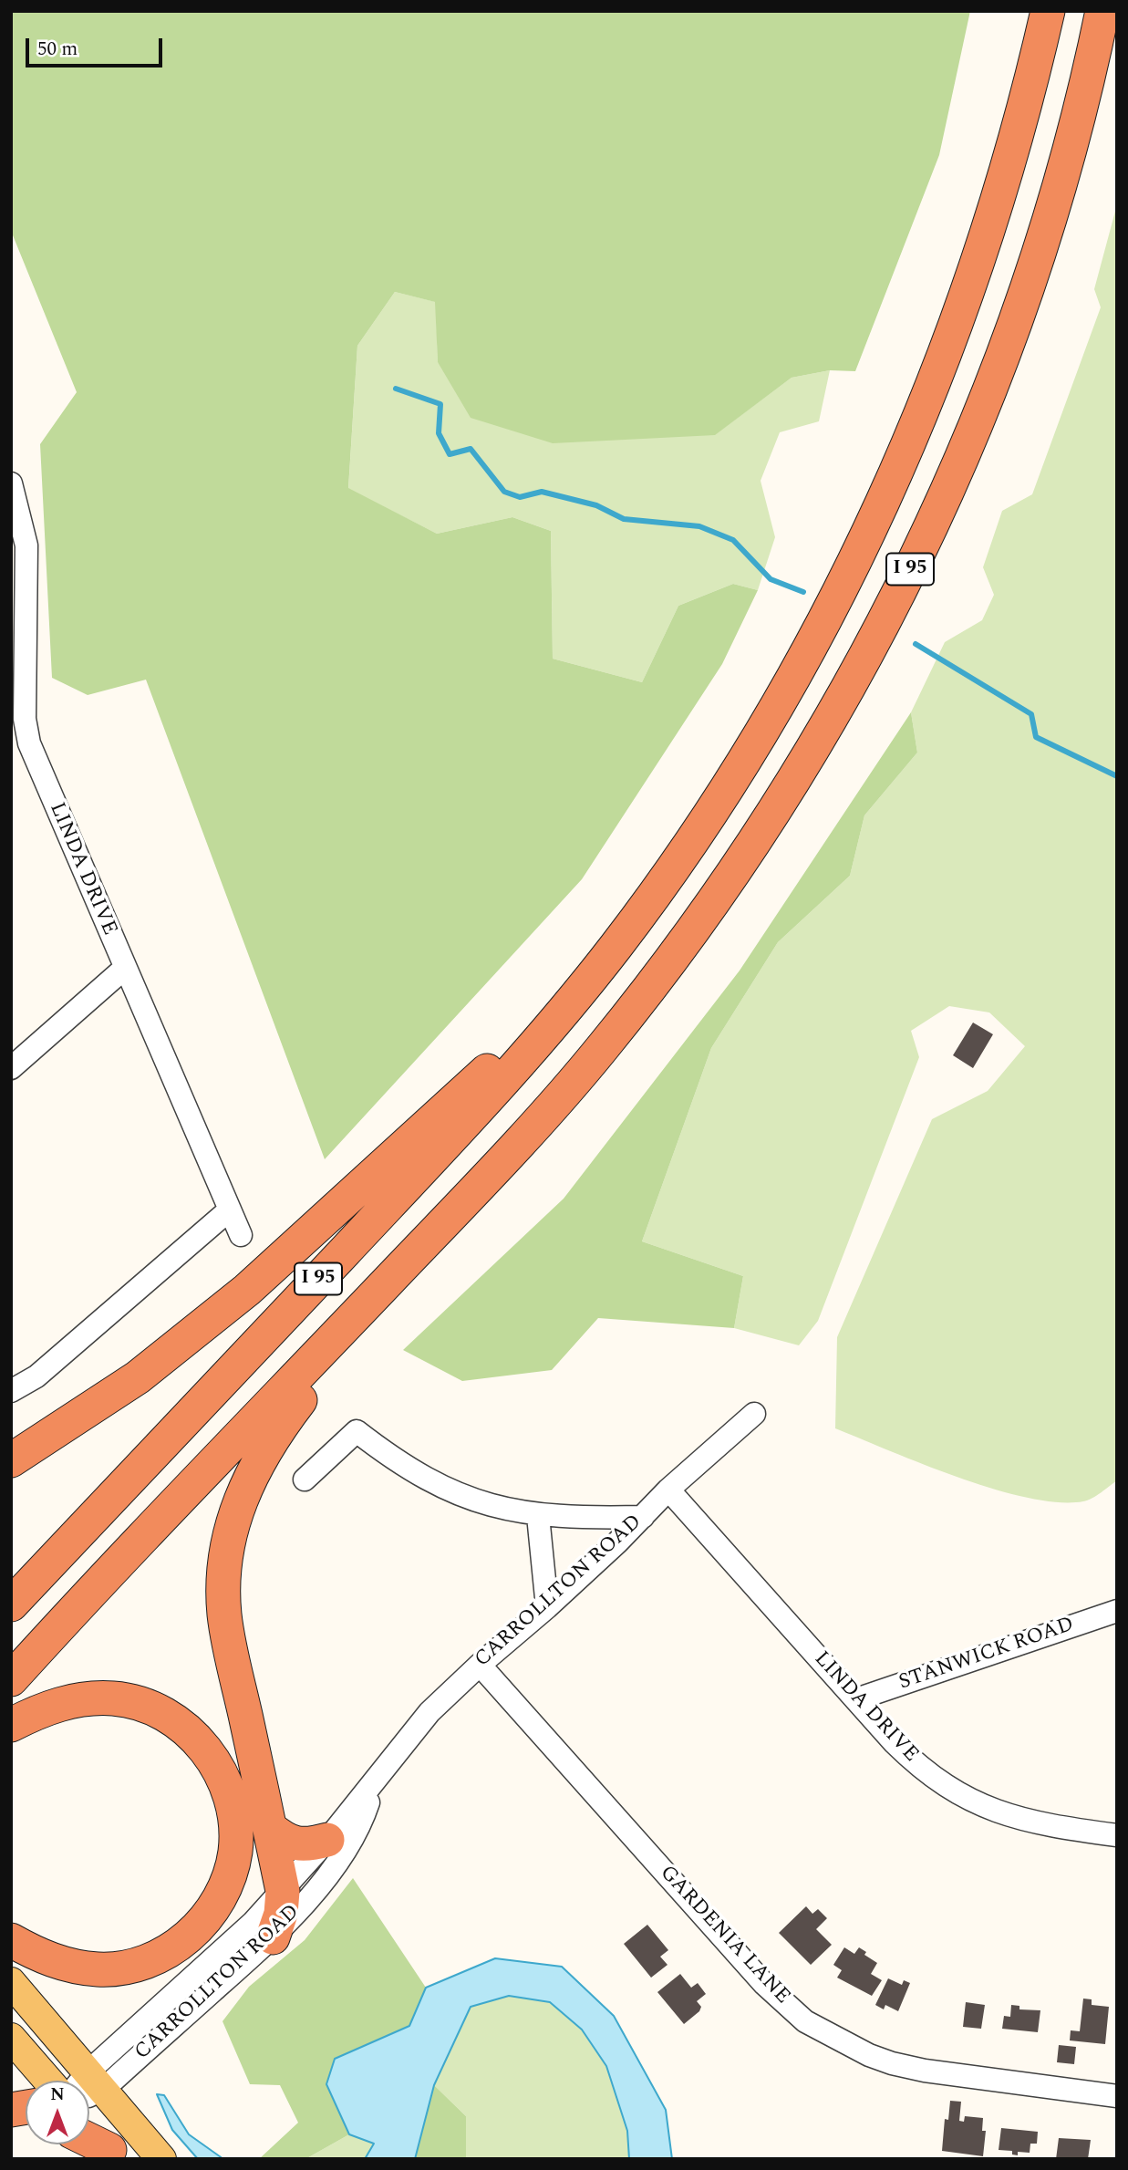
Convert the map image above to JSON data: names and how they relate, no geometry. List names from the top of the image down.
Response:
{
  "streets": {
    "highway": ["I 95"],
    "street": [
      "LINDA DRIVE",
      "CARROLLTON ROAD",
      "STANWICK ROAD",
      "GARDENIA LANE"
    ]
  },
  "crossings": [
    ["LINDA DRIVE", "CARROLLTON ROAD"],
    ["LINDA DRIVE", "STANWICK ROAD"],
    ["CARROLLTON ROAD", "GARDENIA LANE"]
  ],
  "scale_bar": "50 m",
  "north": "top"
}
